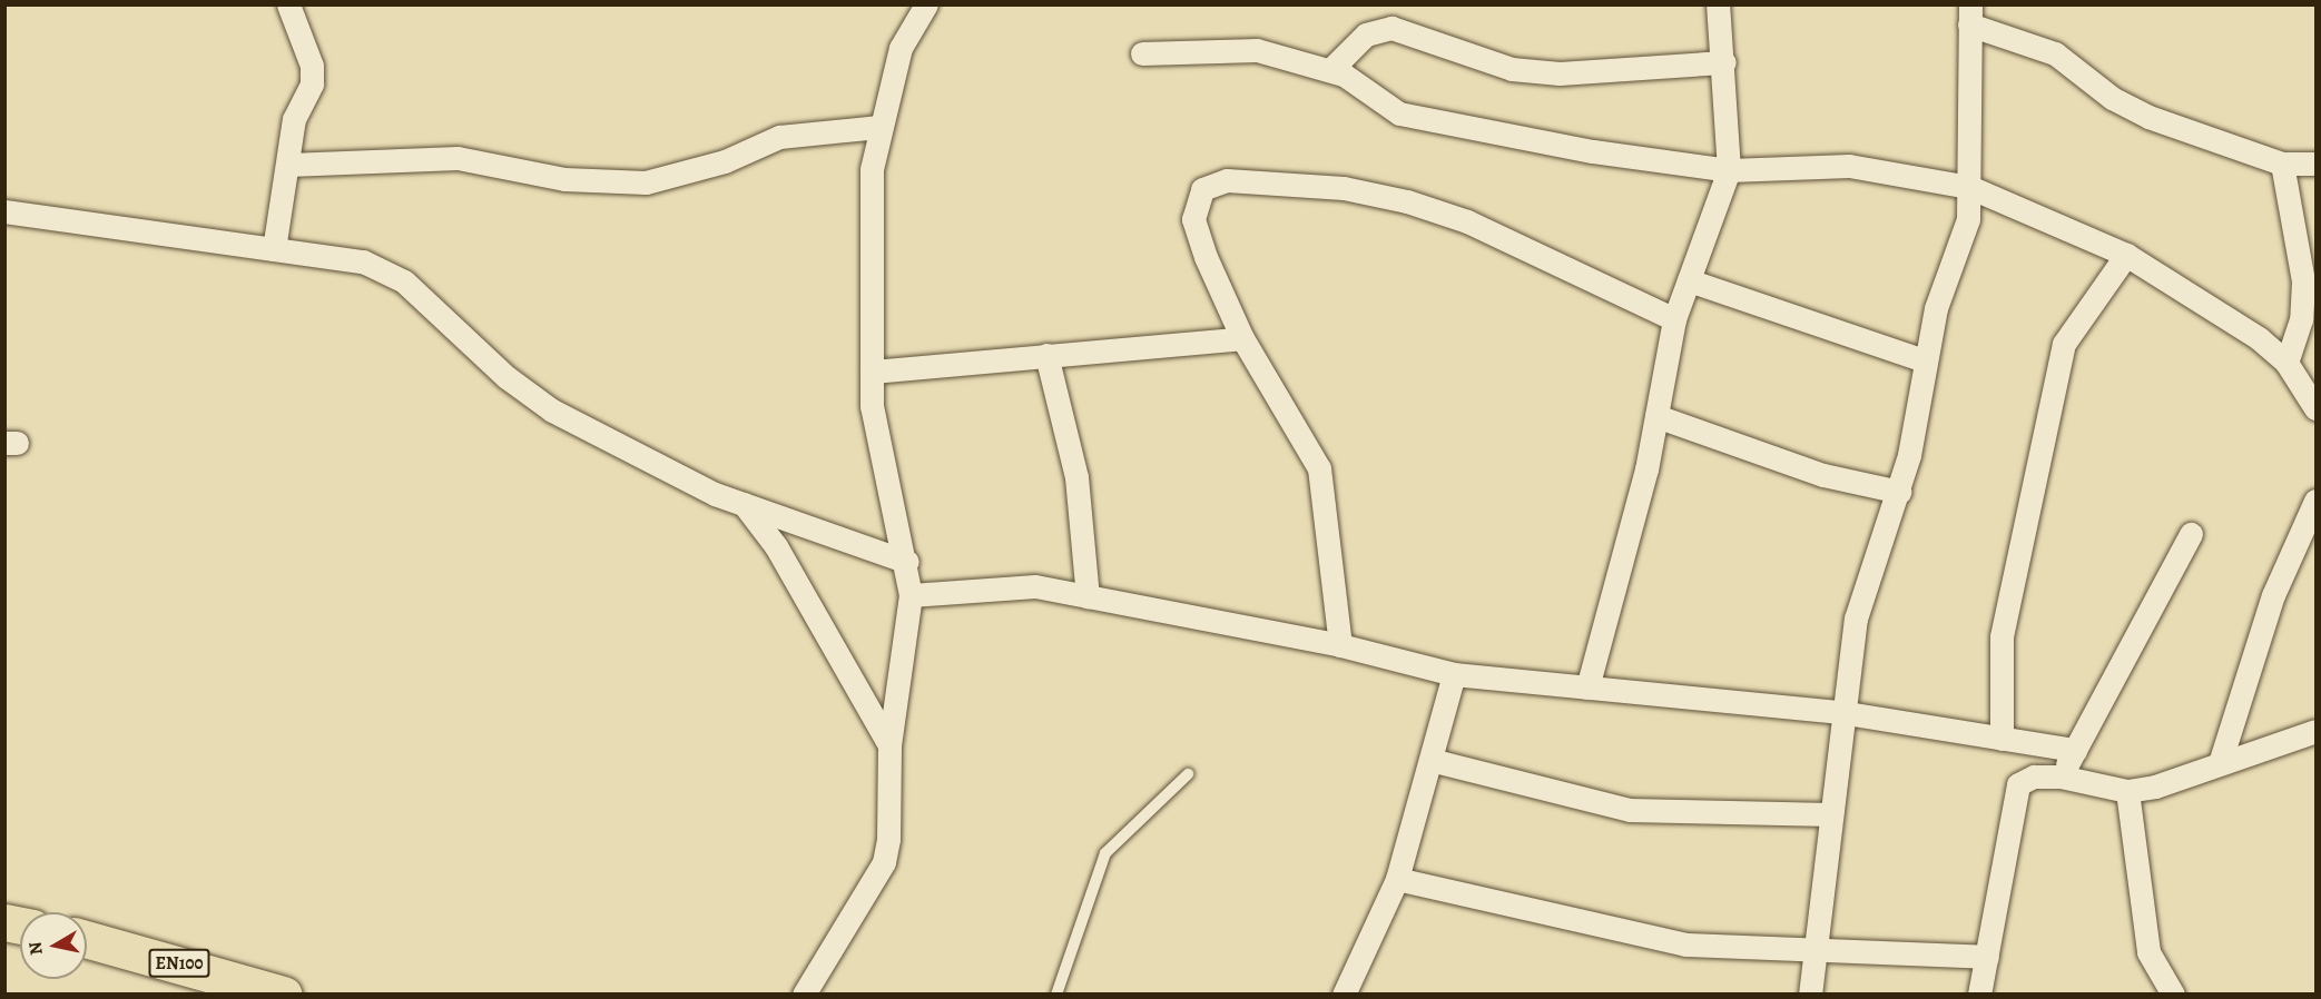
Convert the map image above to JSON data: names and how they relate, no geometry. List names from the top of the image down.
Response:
{
  "streets": {
    "main road": ["EN100"]
  },
  "north": "left"
}
